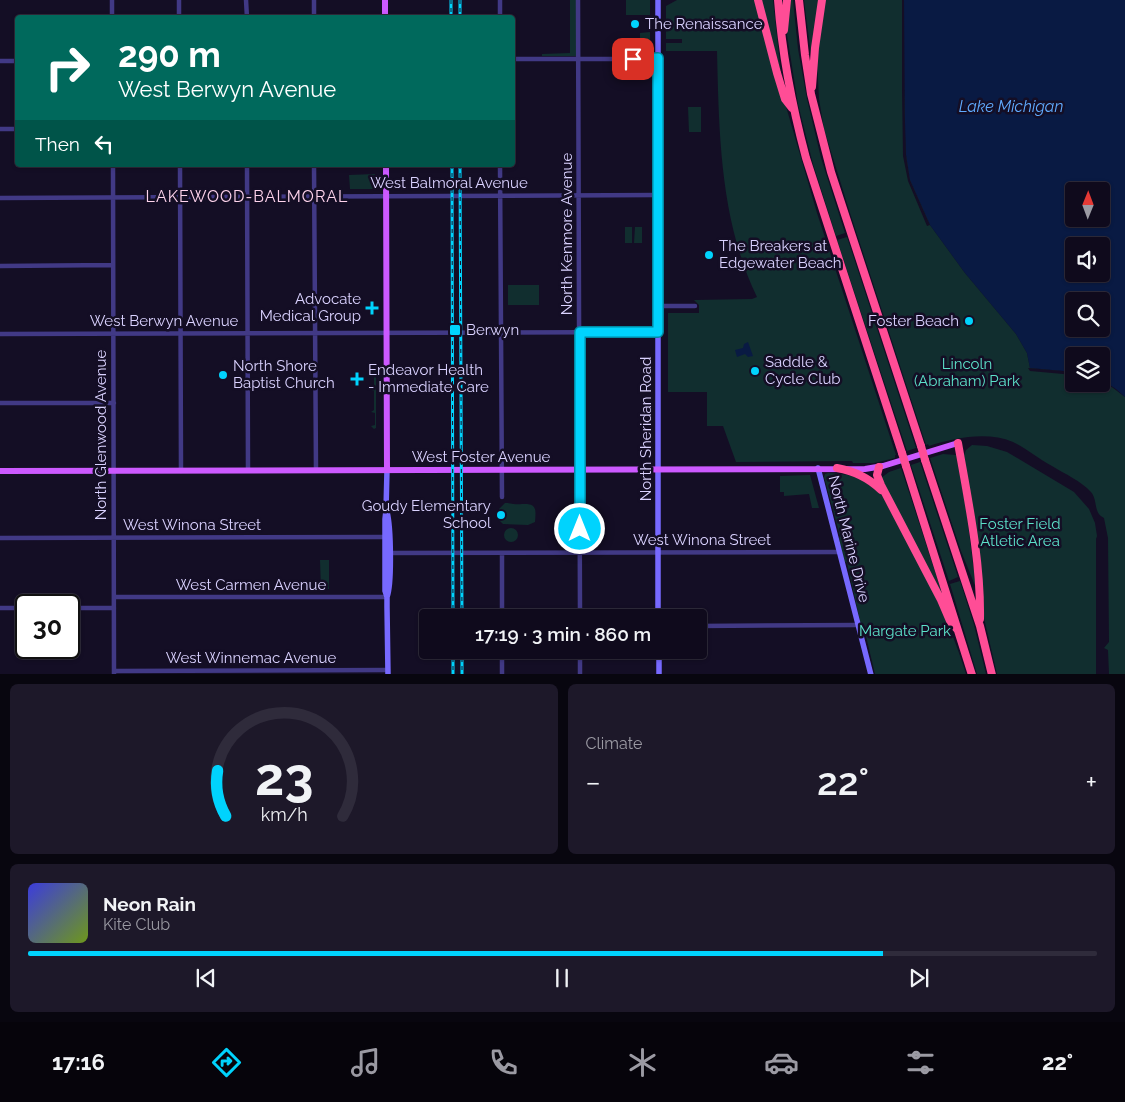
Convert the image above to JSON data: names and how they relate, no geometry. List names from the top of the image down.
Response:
{
  "streets": {
    "main road": ["North Sheridan Road", "West Foster Avenue", "North Marine Drive"],
    "street": [
      "West Balmoral Avenue",
      "North Kenmore Avenue",
      "West Berwyn Avenue",
      "North Glenwood Avenue",
      "West Winona Street",
      "West Carmen Avenue",
      "West Winnemac Avenue"
    ]
  },
  "crossings": [
    ["West Balmoral Avenue", "North Kenmore Avenue"],
    ["West Balmoral Avenue", "North Sheridan Road"],
    ["West Balmoral Avenue", "North Glenwood Avenue"],
    ["North Kenmore Avenue", "West Berwyn Avenue"],
    ["North Kenmore Avenue", "West Foster Avenue"],
    ["North Kenmore Avenue", "West Winona Street"],
    ["West Berwyn Avenue", "North Sheridan Road"],
    ["West Berwyn Avenue", "North Glenwood Avenue"],
    ["North Sheridan Road", "West Foster Avenue"],
    ["North Sheridan Road", "West Winona Street"],
    ["North Glenwood Avenue", "West Foster Avenue"],
    ["North Glenwood Avenue", "West Winona Street"],
    ["North Glenwood Avenue", "West Carmen Avenue"],
    ["North Glenwood Avenue", "West Winnemac Avenue"],
    ["West Foster Avenue", "North Marine Drive"],
    ["West Winona Street", "North Marine Drive"]
  ],
  "districts": ["LAKEWOOD-BALMORAL"],
  "water": ["Lake Michigan"],
  "parks": ["Lincoln (Abraham) Park", "Foster Field Atletic Area", "Margate Park"],
  "places": {
    "other": [
      "The Renaissance",
      "The Breakers at Edgewater Beach",
      "Foster Beach",
      "Saddle & Cycle Club",
      "North Shore Baptist Church",
      "Goudy Elementary School"
    ],
    "health": ["Advocate Medical Group", "Endeavor Health - Immediate Care"],
    "transit": ["Berwyn"]
  },
  "north": "top",
  "page": {
    "turn": ["290 m", "West Berwyn Avenue"],
    "then": "Then",
    "limit": "30",
    "trip": "17:19 · 3 min · 860 m",
    "tile": "Climate",
    "heat": ["−", "22°", "+"],
    "song": ["Neon Rain", "Kite Club"],
    "tabs": ["17:16", "22°"],
    "gauge": ["23", "km/h"]
  }
}
